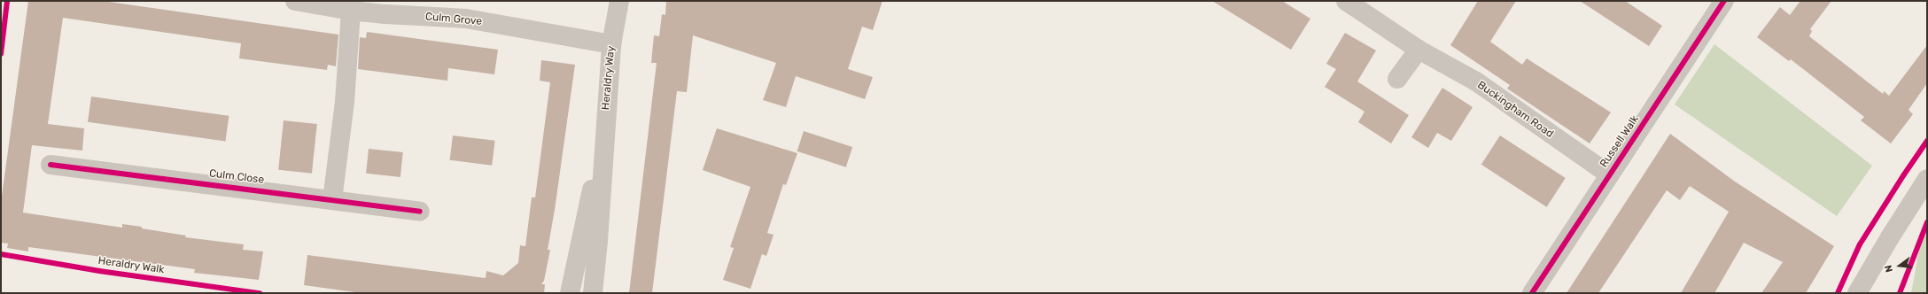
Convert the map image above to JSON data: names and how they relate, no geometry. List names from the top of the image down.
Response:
{
  "streets": {
    "street": [
      "Culm Grove",
      "Heraldry Way",
      "Buckingham Road",
      "Russell Walk",
      "Culm Close"
    ],
    "cycle path": ["Heraldry Walk"]
  },
  "crossings": [
    ["Culm Grove", "Heraldry Way"],
    ["Buckingham Road", "Russell Walk"]
  ],
  "north": "left"
}
